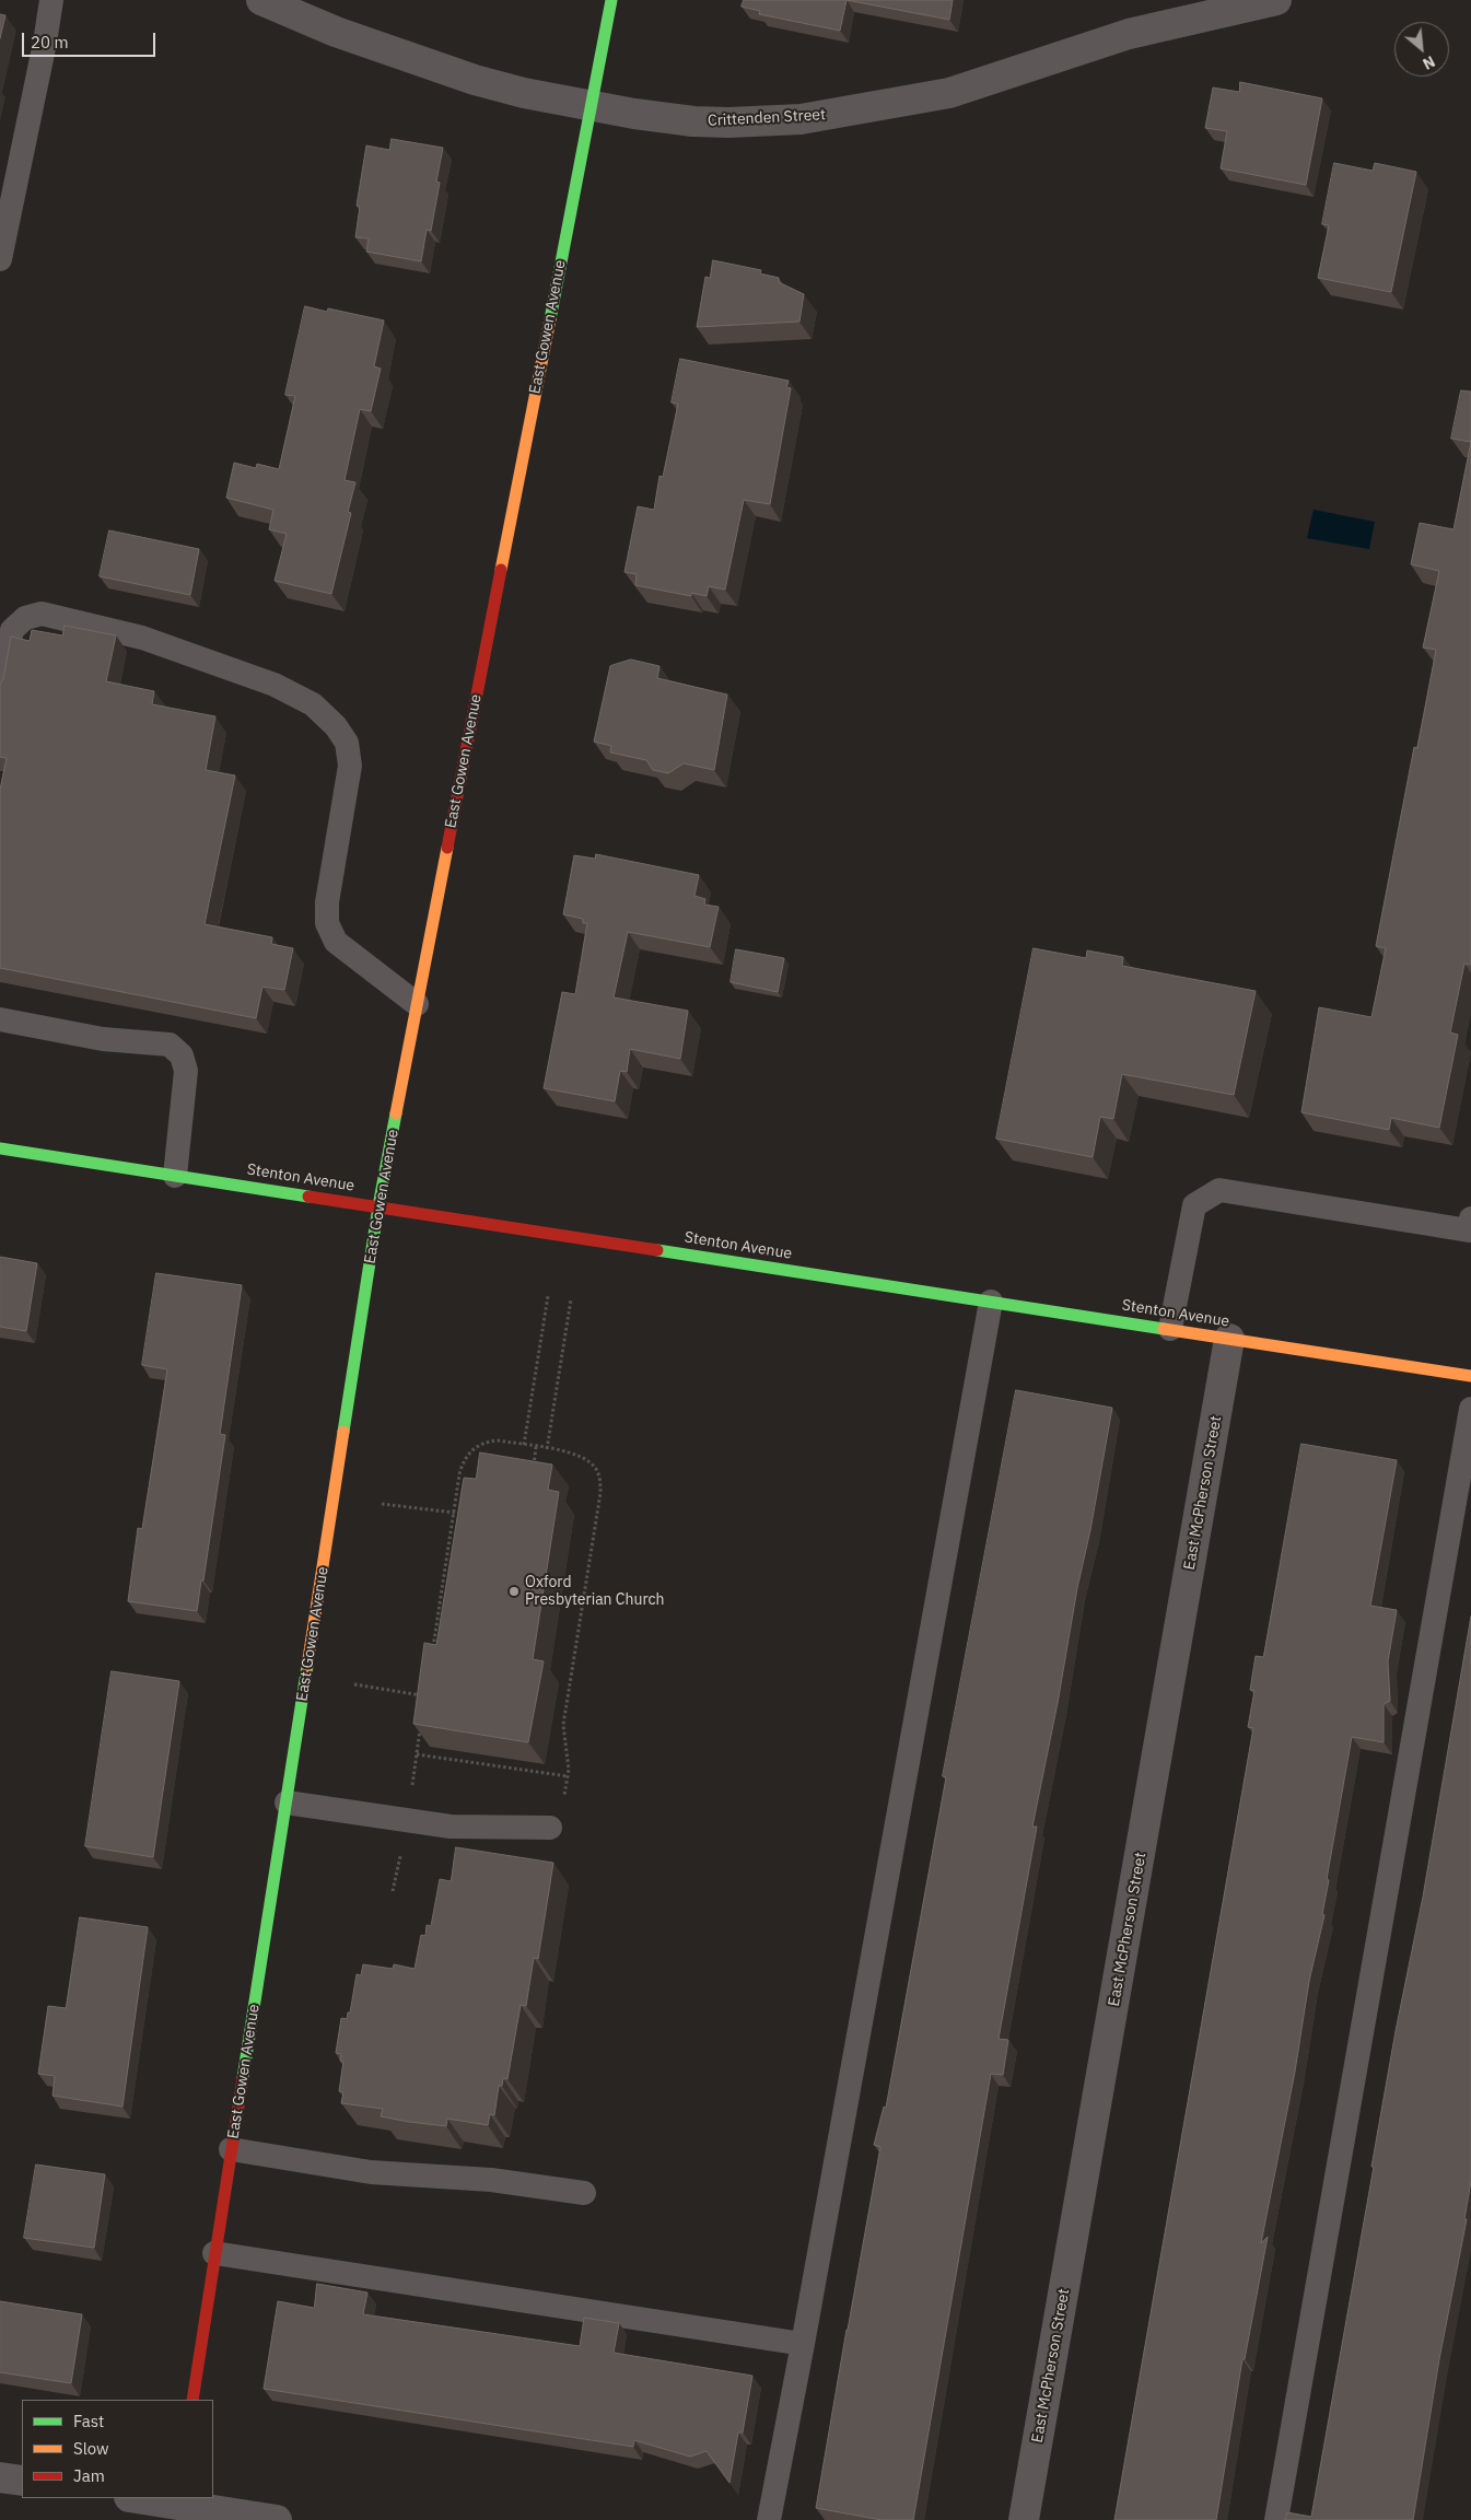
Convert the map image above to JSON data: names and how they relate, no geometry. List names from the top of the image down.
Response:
{
  "streets": {
    "street": [
      "Crittenden Street",
      "East Gowen Avenue",
      "Stenton Avenue",
      "East McPherson Street"
    ]
  },
  "crossings": [
    ["Crittenden Street", "East Gowen Avenue"],
    ["East Gowen Avenue", "Stenton Avenue"],
    ["Stenton Avenue", "East McPherson Street"]
  ],
  "places": ["Oxford Presbyterian Church"],
  "legend": ["Fast", "Slow", "Jam"],
  "scale_bar": "20 m",
  "north": "bottom right"
}
